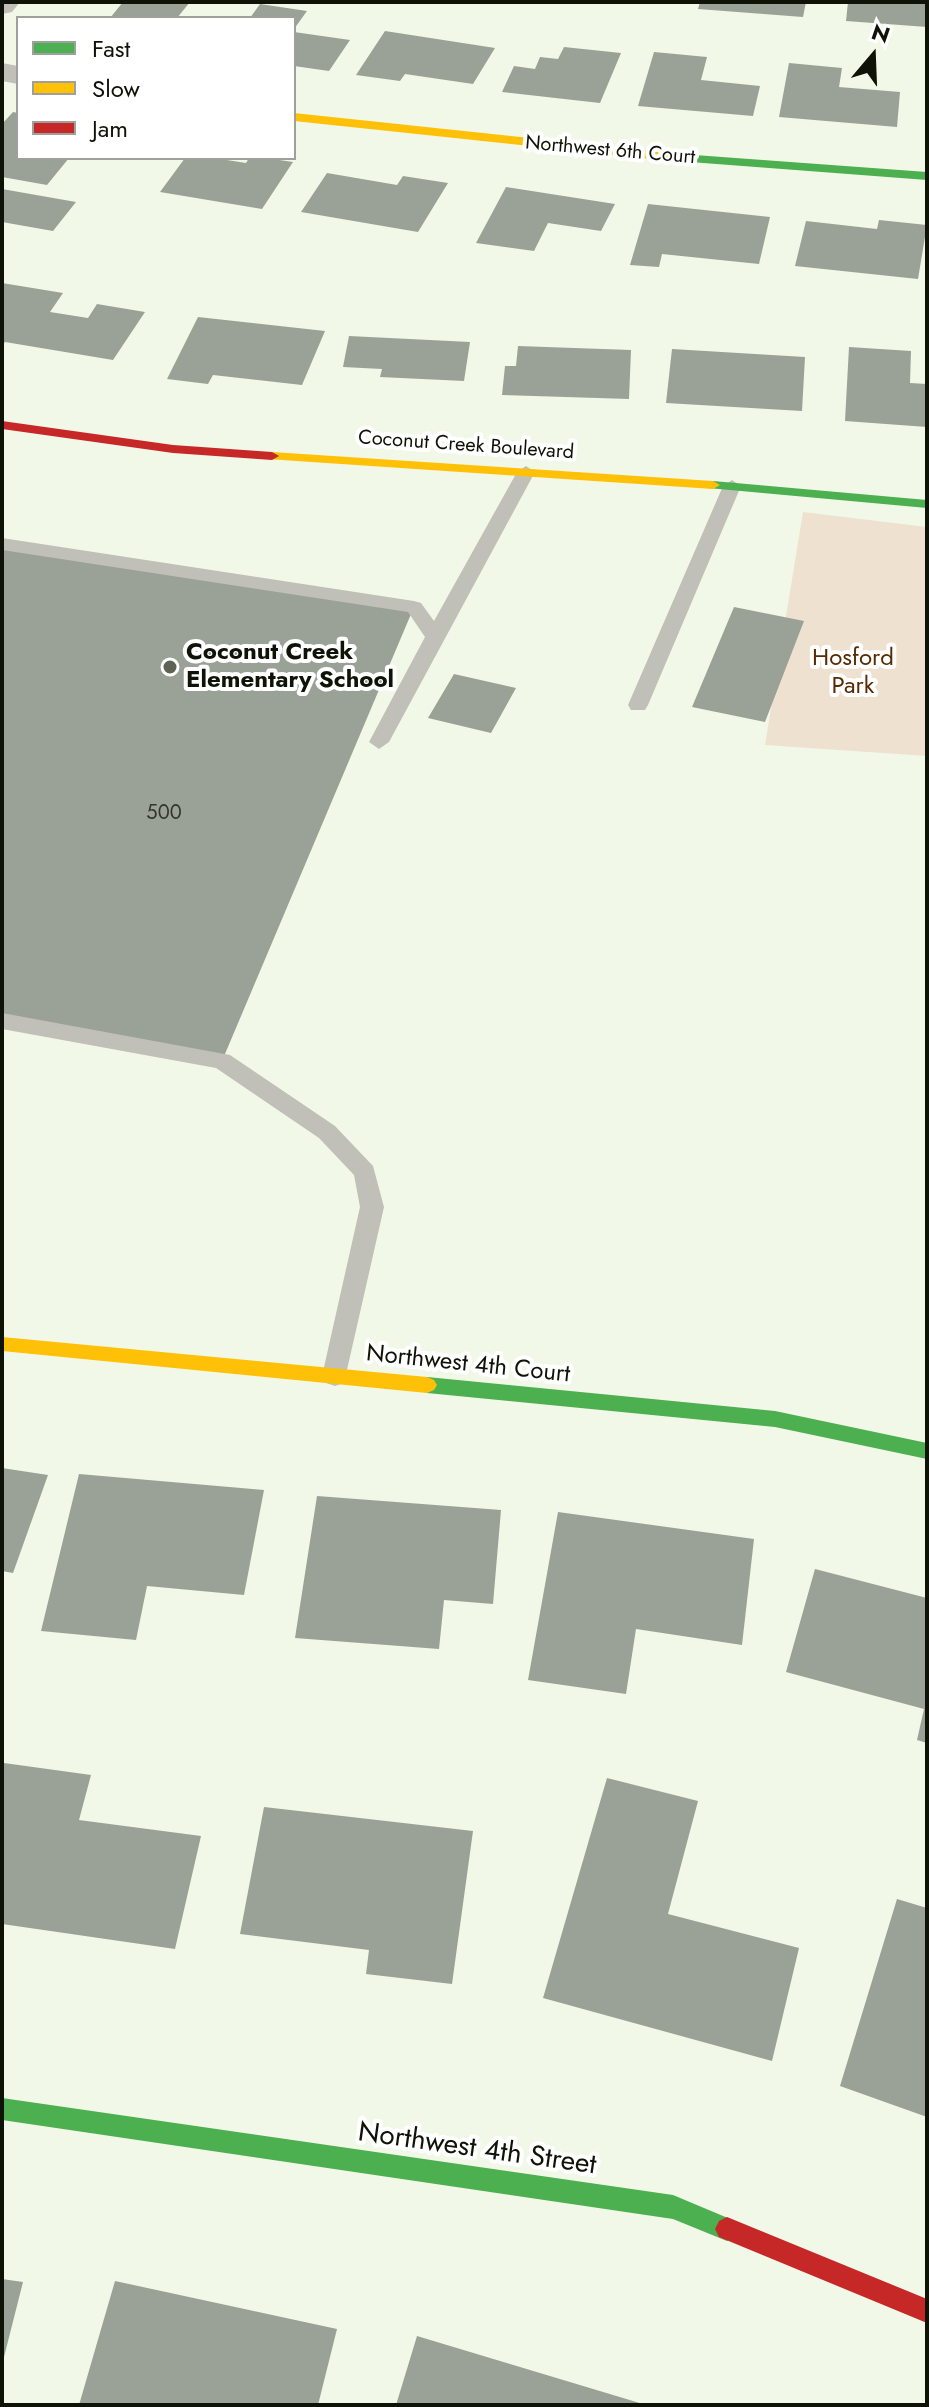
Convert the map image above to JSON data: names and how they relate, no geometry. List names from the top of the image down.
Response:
{
  "streets": {
    "street": [
      "Northwest 6th Court",
      "Coconut Creek Boulevard",
      "Northwest 4th Court",
      "Northwest 4th Street"
    ]
  },
  "parks": ["Hosford Park"],
  "places": ["Coconut Creek Elementary School"],
  "house_numbers": ["500"],
  "legend": ["Fast", "Slow", "Jam"],
  "north": "top"
}
